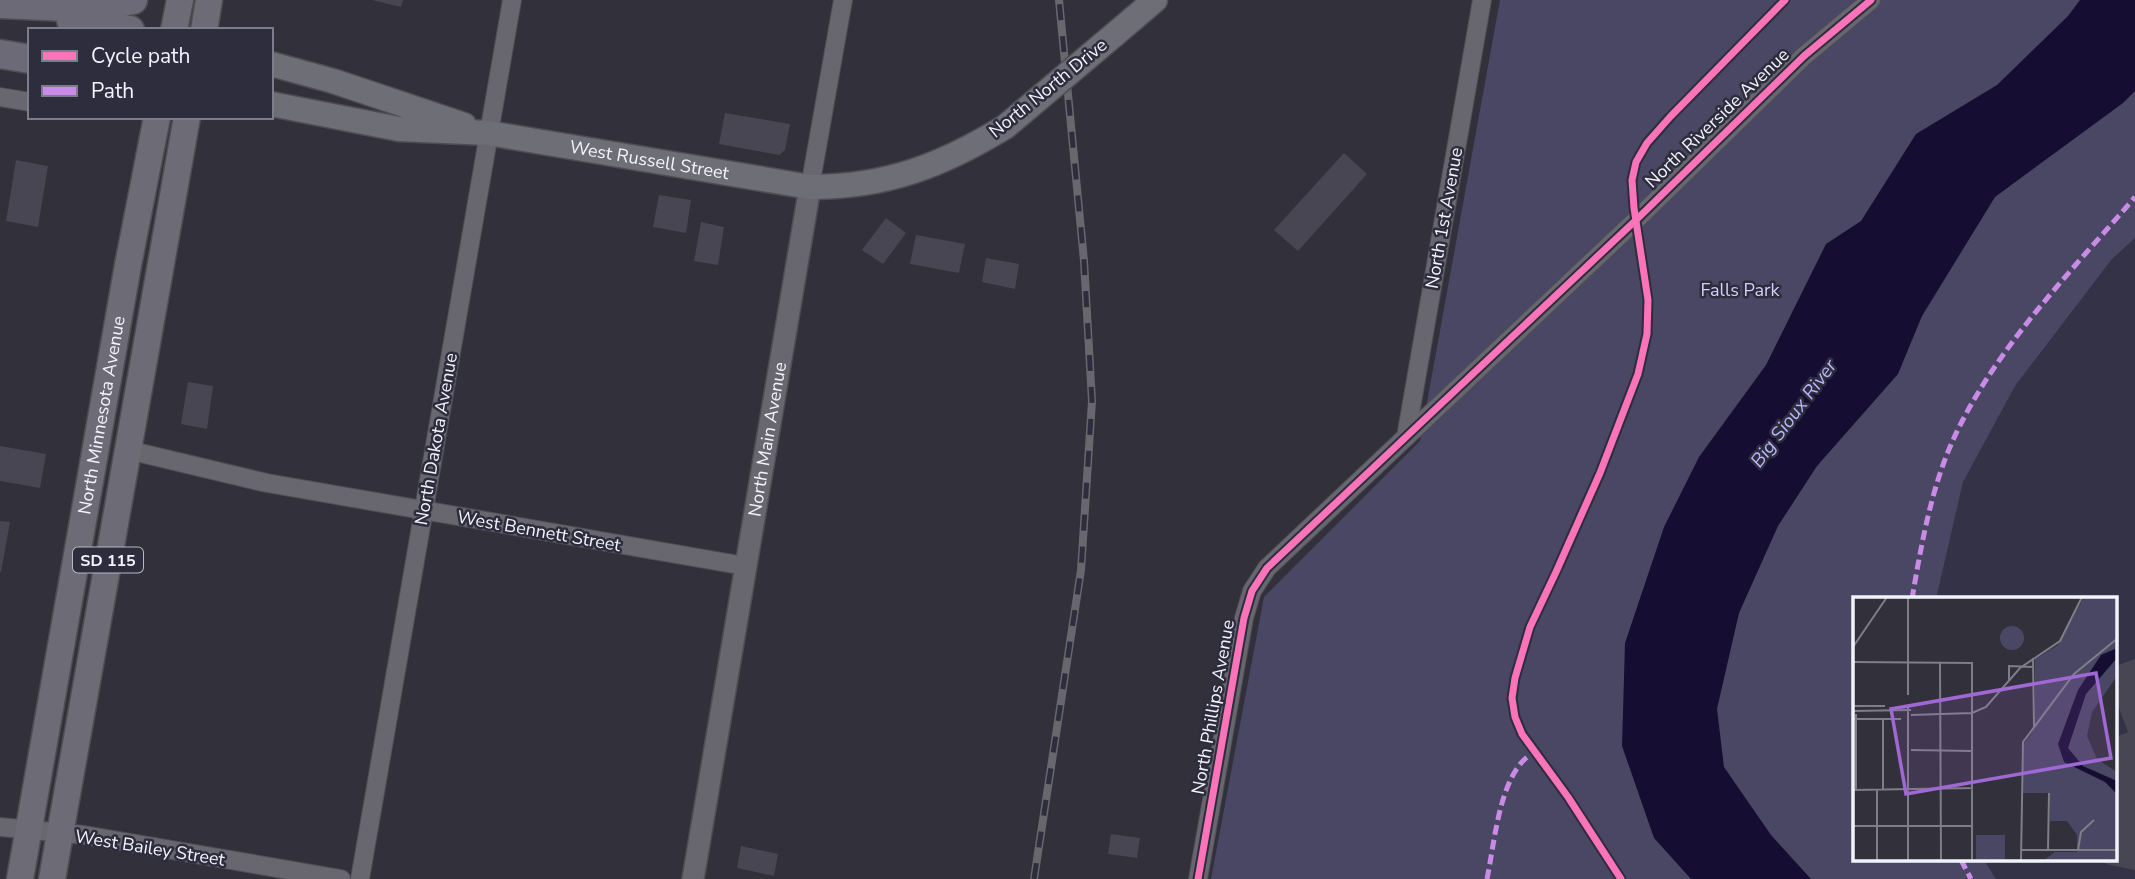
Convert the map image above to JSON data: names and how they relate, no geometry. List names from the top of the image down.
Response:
{
  "streets": {
    "main road": [
      "North North Drive",
      "West Russell Street",
      "North Minnesota Avenue",
      "SD 115"
    ],
    "street": [
      "North Riverside Avenue",
      "North 1st Avenue",
      "North Dakota Avenue",
      "North Main Avenue",
      "West Bennett Street",
      "North Phillips Avenue",
      "West Bailey Street"
    ]
  },
  "crossings": [
    ["North North Drive", "West Russell Street"],
    ["North North Drive", "North Main Avenue"],
    ["North Riverside Avenue", "North 1st Avenue"],
    ["North Riverside Avenue", "North Phillips Avenue"],
    ["West Russell Street", "North Dakota Avenue"],
    ["West Russell Street", "North Main Avenue"],
    ["North 1st Avenue", "North Phillips Avenue"],
    ["North Minnesota Avenue", "West Bennett Street"],
    ["North Minnesota Avenue", "West Bailey Street"],
    ["North Dakota Avenue", "West Bennett Street"],
    ["North Main Avenue", "West Bennett Street"]
  ],
  "water": ["Big Sioux River"],
  "parks": ["Falls Park"],
  "legend": ["Cycle path", "Path"]
}
